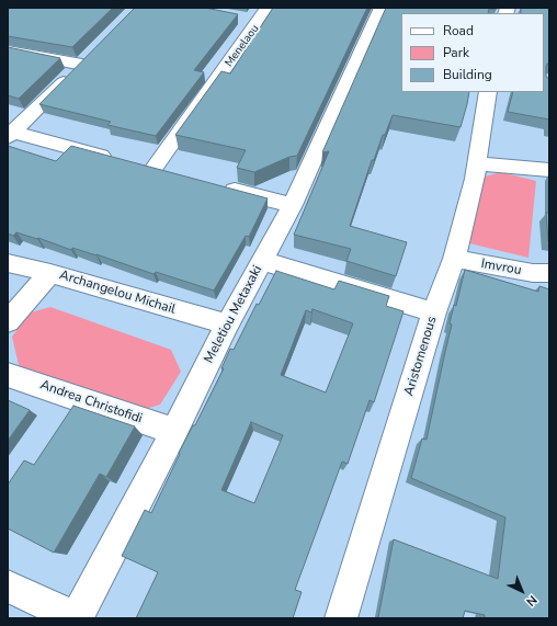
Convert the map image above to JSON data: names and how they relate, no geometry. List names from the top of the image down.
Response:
{
  "streets": {
    "street": [
      "Menelaou",
      "Imvrou",
      "Archangelou Michail",
      "Meletiou Metaxaki",
      "Aristomenous",
      "Andrea Christofidi"
    ]
  },
  "crossings": [
    ["Imvrou", "Aristomenous"],
    ["Archangelou Michail", "Meletiou Metaxaki"],
    ["Meletiou Metaxaki", "Andrea Christofidi"]
  ],
  "legend": ["Road", "Park", "Building"],
  "north": "bottom right"
}
